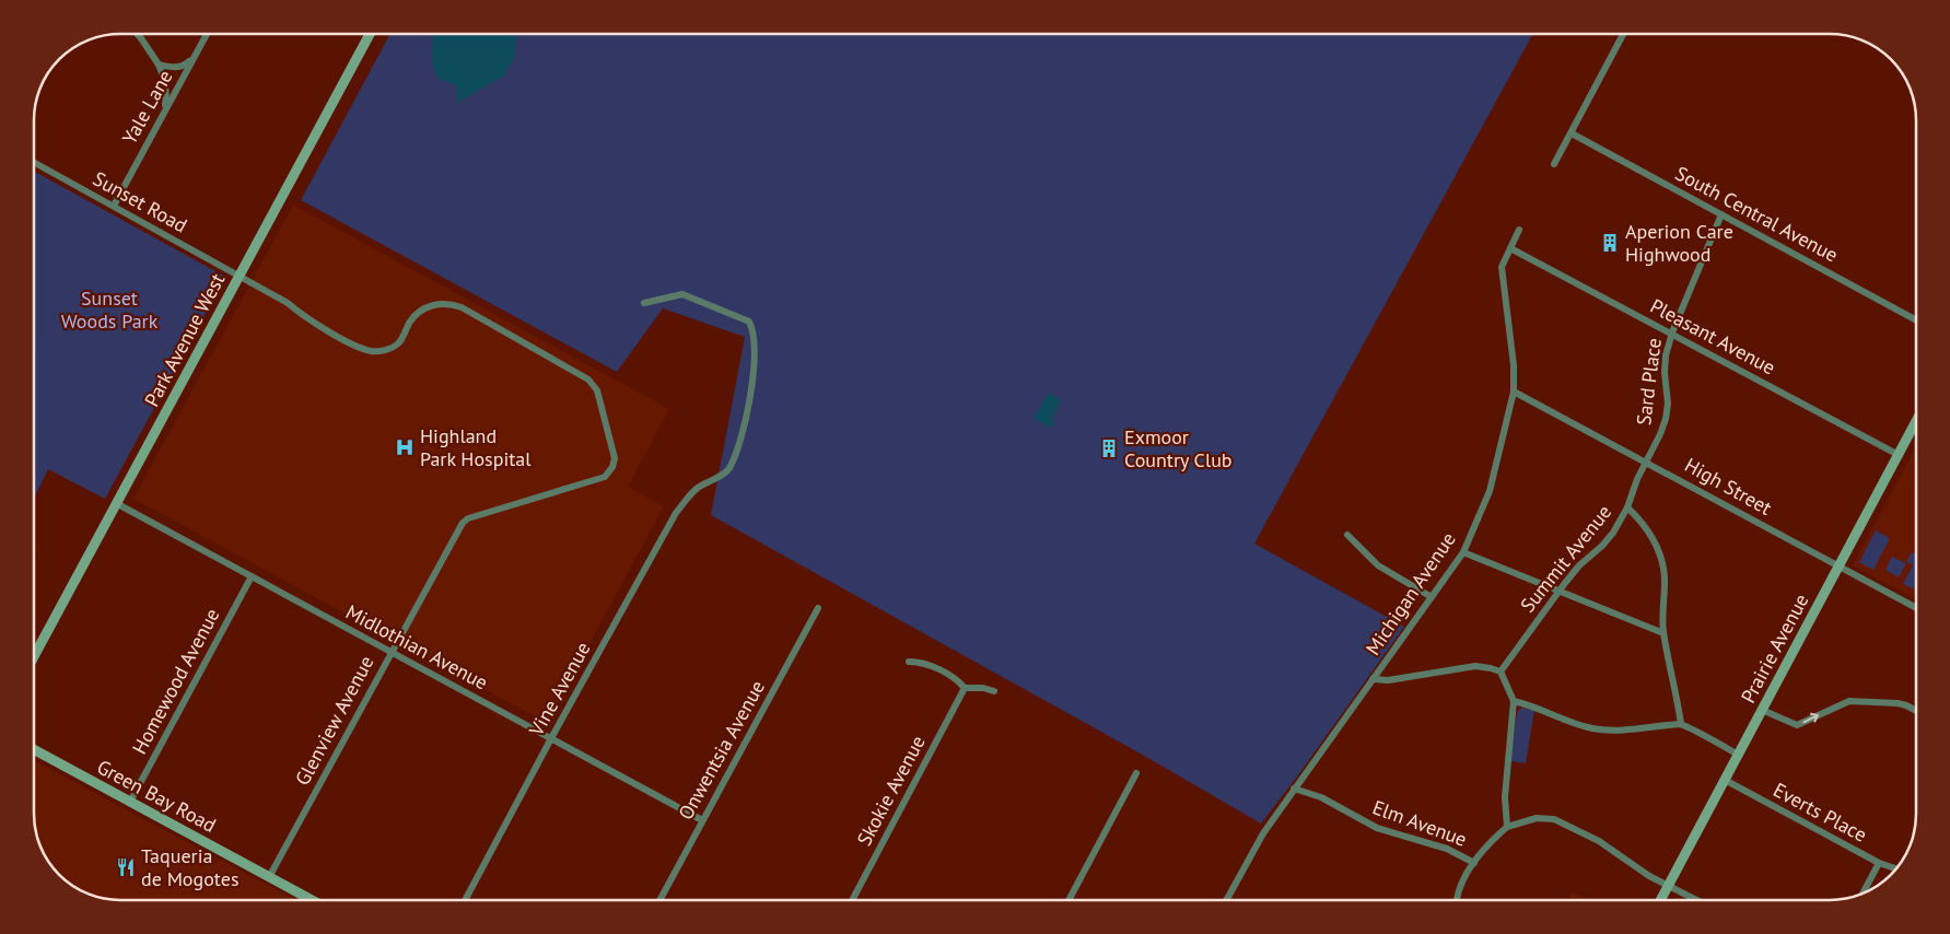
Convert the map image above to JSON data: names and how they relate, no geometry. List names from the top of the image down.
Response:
{
  "streets": {
    "main road": ["Park Avenue West", "Prairie Avenue", "Green Bay Road"],
    "street": [
      "Yale Lane",
      "Sunset Road",
      "South Central Avenue",
      "Pleasant Avenue",
      "Sard Place",
      "High Street",
      "Summit Avenue",
      "Michigan Avenue",
      "Midlothian Avenue",
      "Homewood Avenue",
      "Vine Avenue",
      "Glenview Avenue",
      "Onwentsia Avenue",
      "Skokie Avenue",
      "Everts Place",
      "Elm Avenue"
    ]
  },
  "crossings": [
    ["Yale Lane", "Sunset Road"],
    ["Sunset Road", "Park Avenue West"],
    ["Sunset Road", "Glenview Avenue"],
    ["South Central Avenue", "Sard Place"],
    ["Pleasant Avenue", "Sard Place"],
    ["Pleasant Avenue", "Michigan Avenue"],
    ["Pleasant Avenue", "Prairie Avenue"],
    ["Park Avenue West", "Midlothian Avenue"],
    ["Park Avenue West", "Glenview Avenue"],
    ["Sard Place", "High Street"],
    ["Sard Place", "Summit Avenue"],
    ["High Street", "Summit Avenue"],
    ["High Street", "Michigan Avenue"],
    ["High Street", "Prairie Avenue"],
    ["Michigan Avenue", "Elm Avenue"],
    ["Midlothian Avenue", "Homewood Avenue"],
    ["Midlothian Avenue", "Vine Avenue"],
    ["Midlothian Avenue", "Glenview Avenue"],
    ["Midlothian Avenue", "Onwentsia Avenue"],
    ["Prairie Avenue", "Everts Place"],
    ["Homewood Avenue", "Green Bay Road"],
    ["Glenview Avenue", "Green Bay Road"]
  ],
  "parks": ["Sunset Woods Park"],
  "places": {
    "building": ["Aperion Care Highwood", "Exmoor Country Club"],
    "hospital": ["Highland Park Hospital"],
    "restaurant": ["Taqueria de Mogotes"]
  }
}
